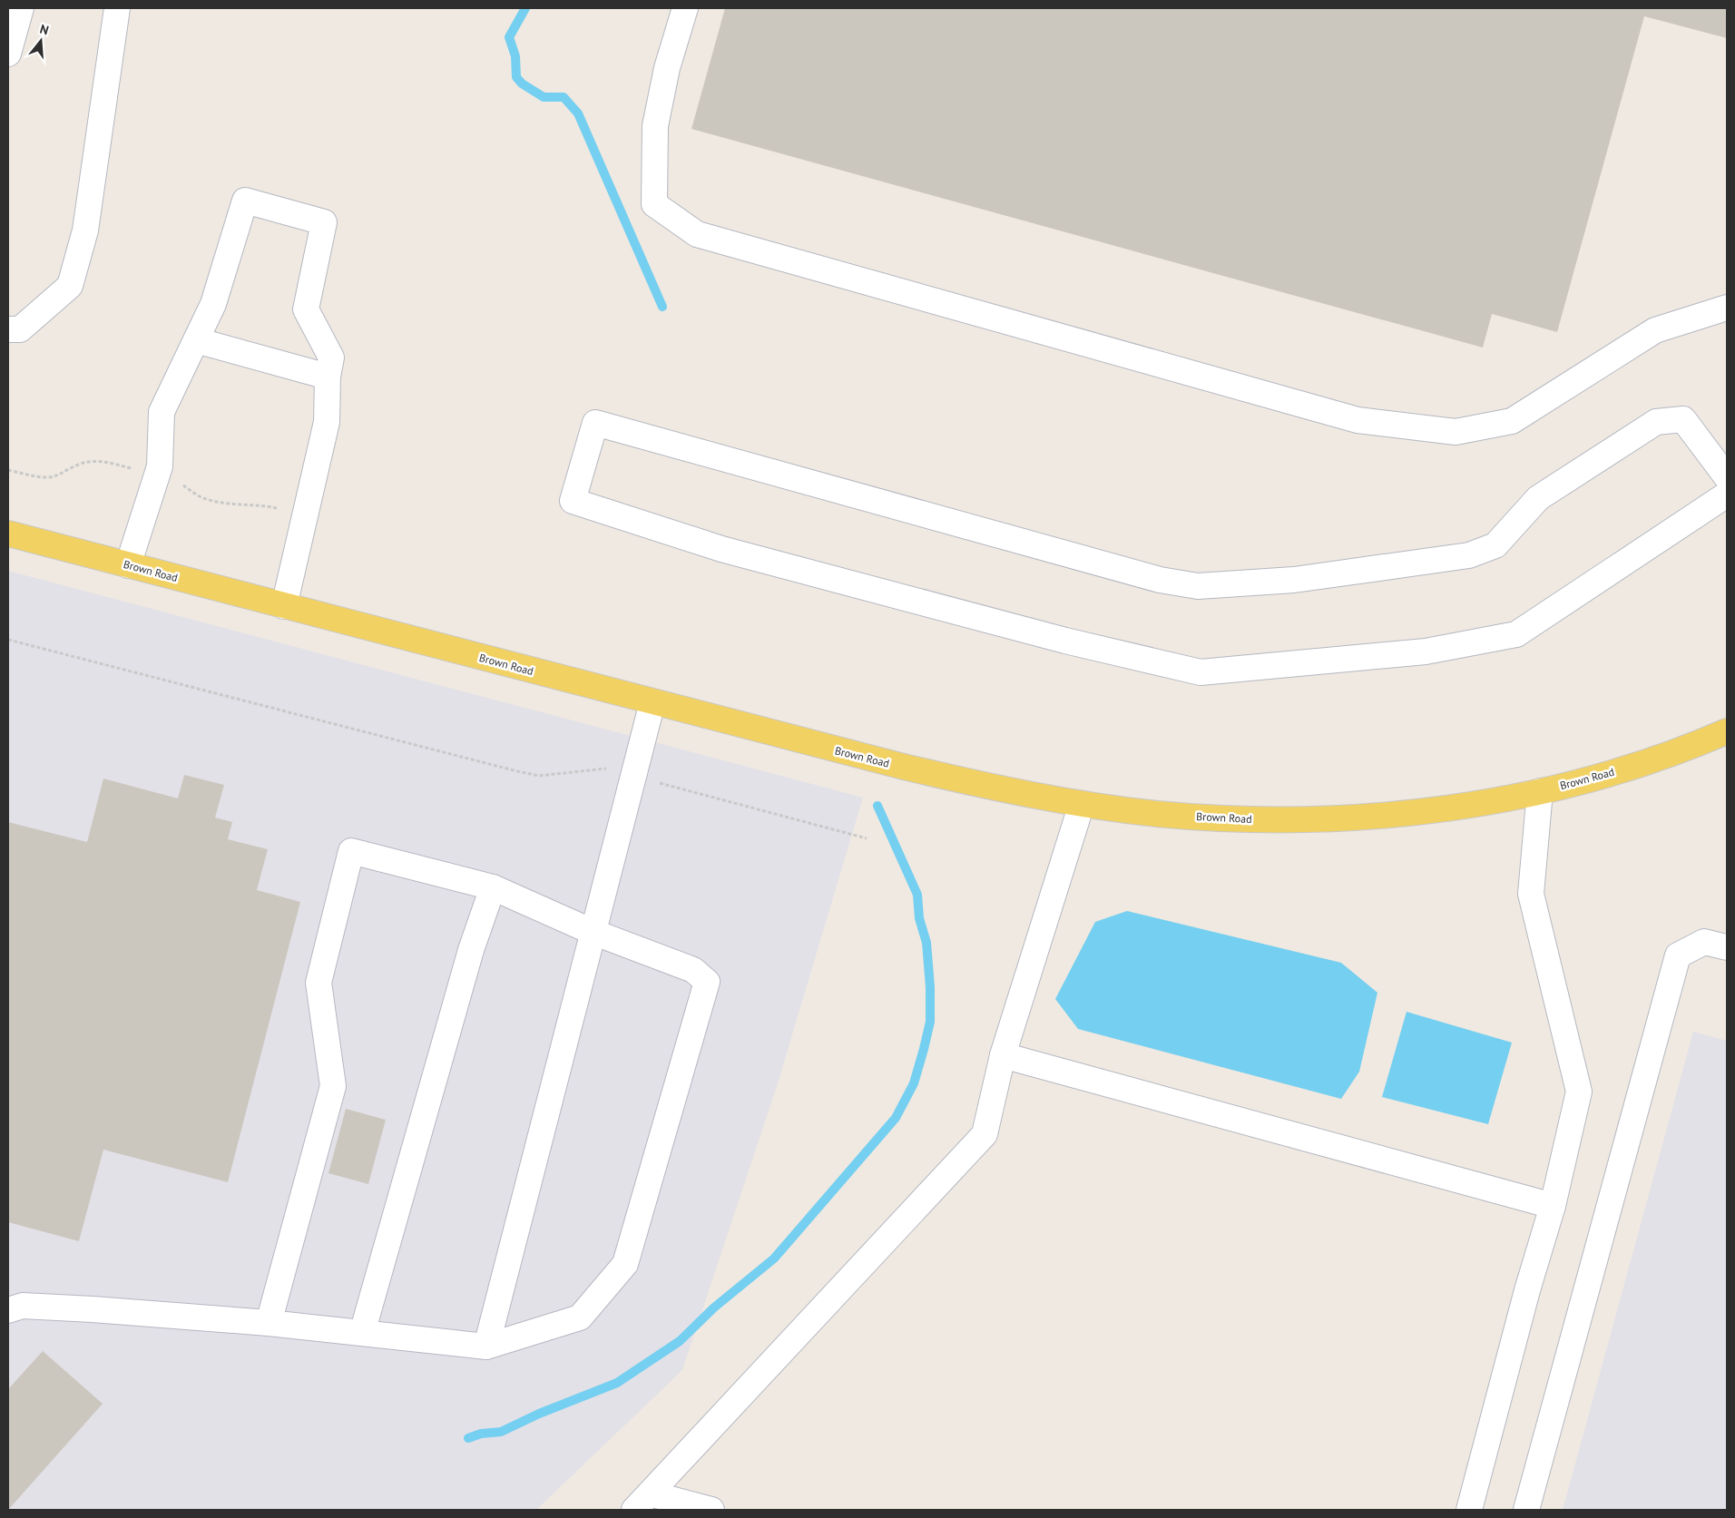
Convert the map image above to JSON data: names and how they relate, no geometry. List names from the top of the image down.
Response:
{
  "streets": {
    "main road": ["Brown Road"]
  },
  "north": "top"
}
